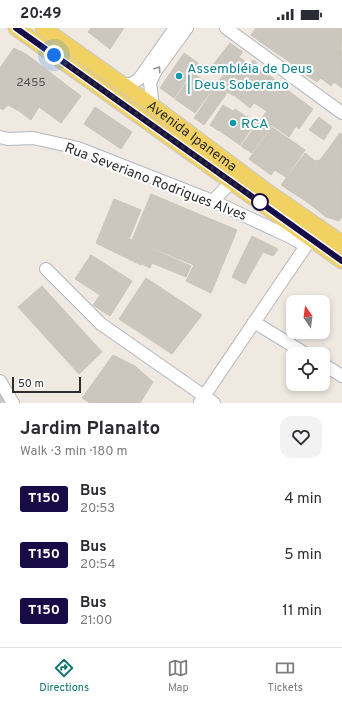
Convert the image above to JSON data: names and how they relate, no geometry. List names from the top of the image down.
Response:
{
  "streets": {
    "main road": ["Avenida Ipanema"],
    "street": ["Rua Severiano Rodrigues Alves"]
  },
  "crossings": [
    ["Avenida Ipanema", "Rua Severiano Rodrigues Alves"]
  ],
  "places": ["Assembléia de Deus | Deus Soberano", "RCA"],
  "lines": ["bus line T150"],
  "house_numbers": ["2455"],
  "scale_bar": "50 m",
  "north": "top",
  "page": {
    "status": "20:49",
    "scale": "50 m",
    "heading": ["Jardim Planalto", "Walk · 3 min · 180 m"],
    "list": [
      {
        "mark": "T150",
        "name": "Bus",
        "note": "20:53",
        "value": "4 min"
      },
      {
        "mark": "T150",
        "name": "Bus",
        "note": "20:54",
        "value": "5 min"
      },
      {
        "mark": "T150",
        "name": "Bus",
        "note": "21:00",
        "value": "11 min"
      }
    ],
    "tabs": ["Directions", "Map", "Tickets"]
  }
}
